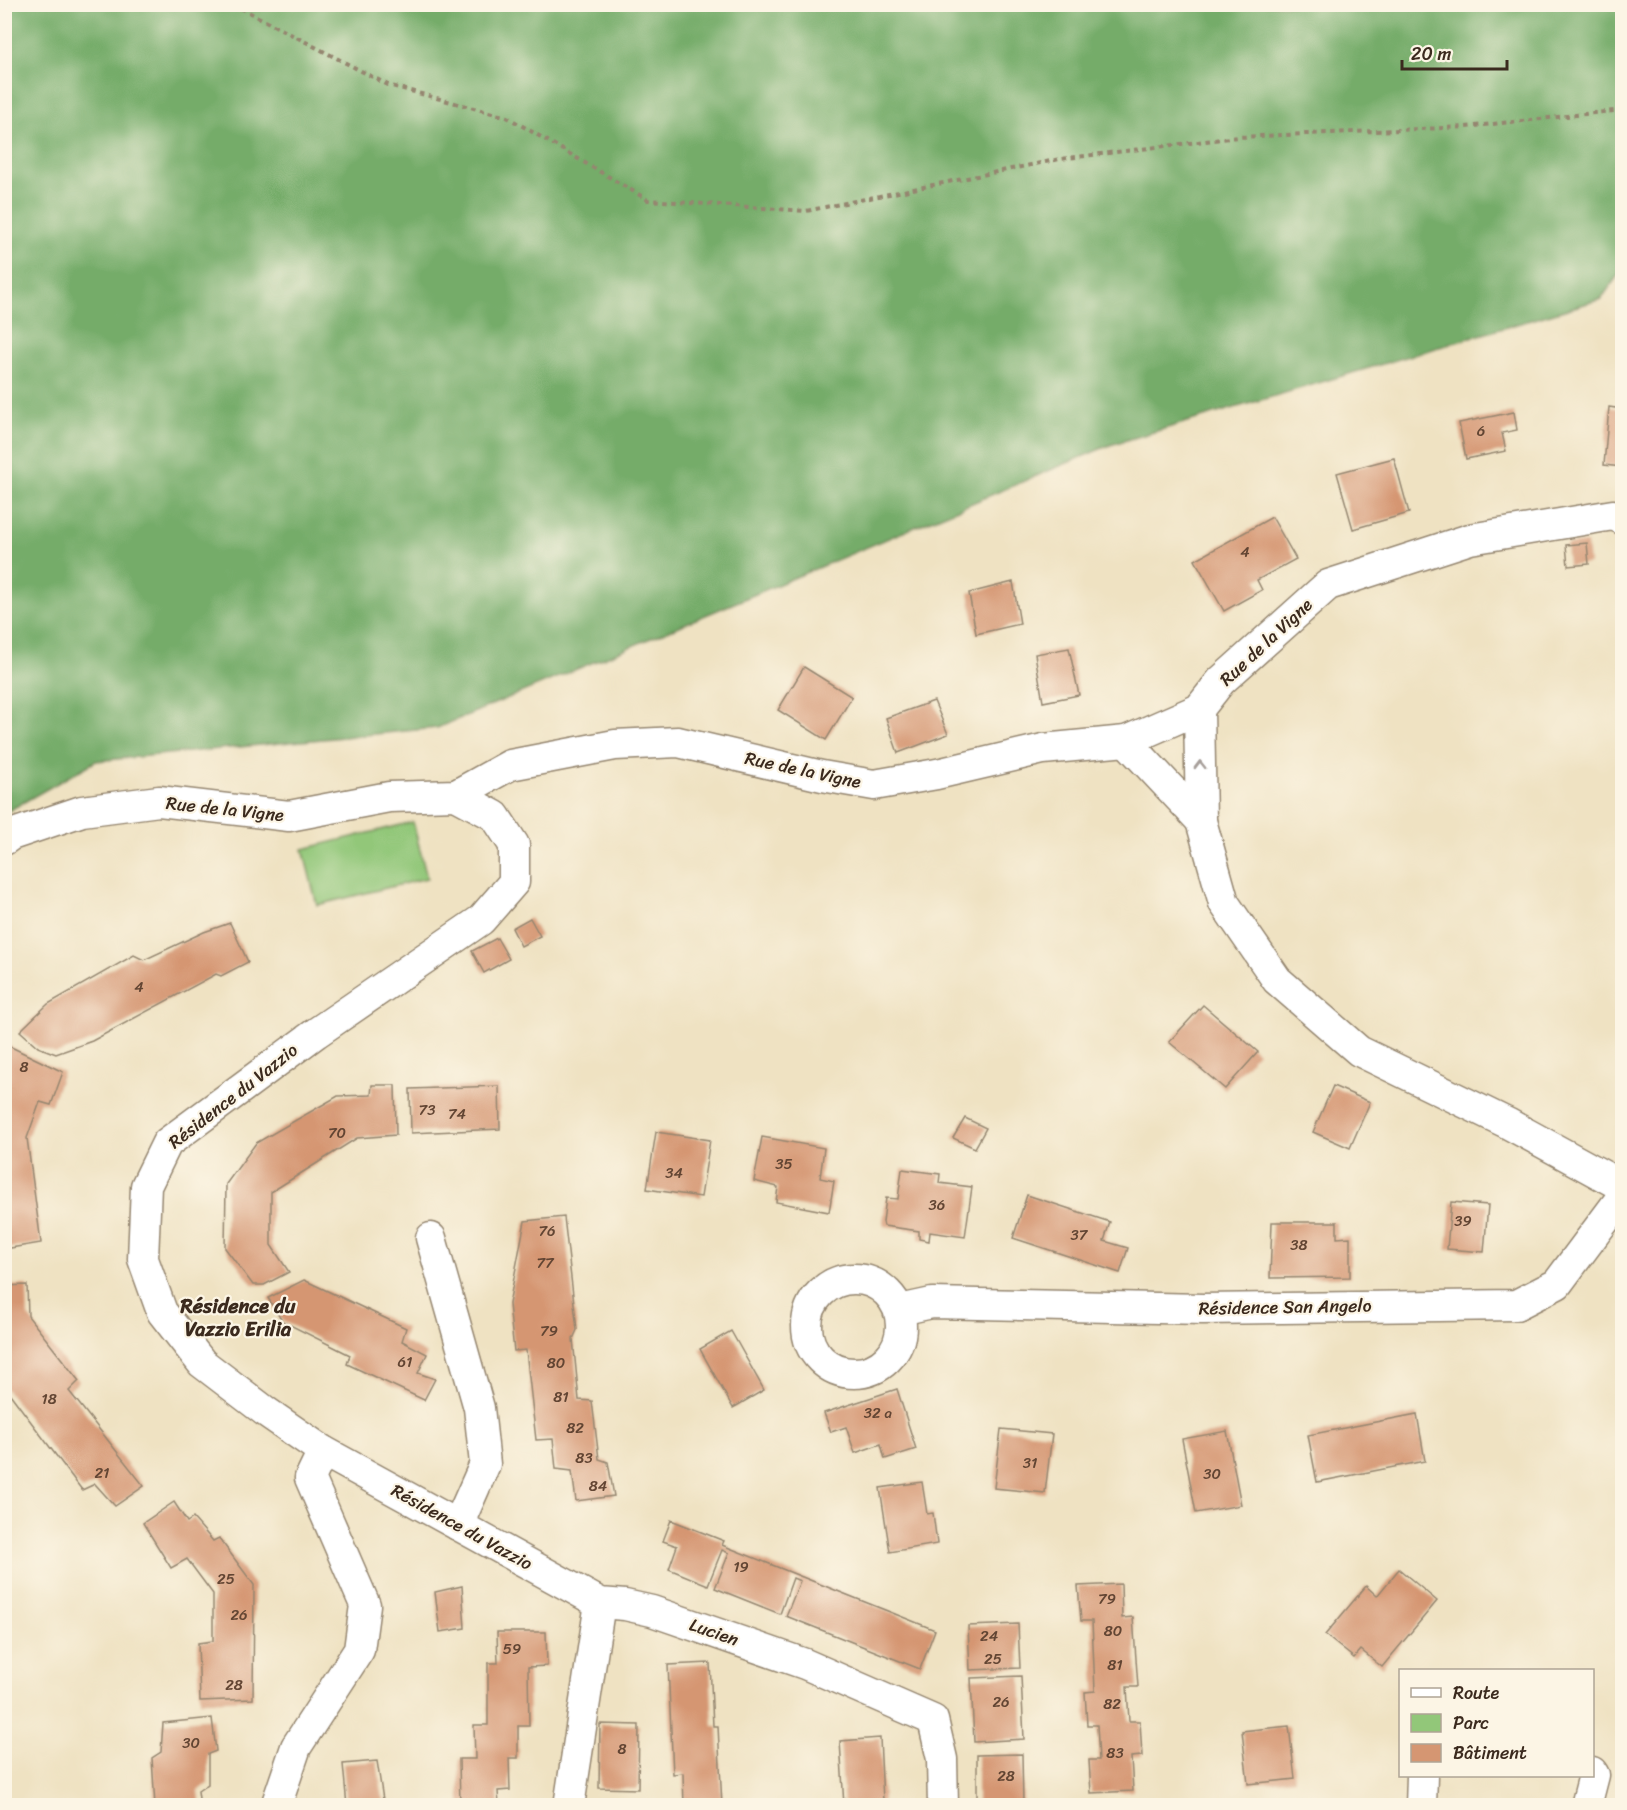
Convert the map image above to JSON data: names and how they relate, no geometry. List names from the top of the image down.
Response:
{
  "streets": {
    "street": [
      "Rue de la Vigne",
      "Résidence du Vazzio",
      "Résidence San Angelo",
      "Lucien"
    ]
  },
  "crossings": [
    ["Rue de la Vigne", "Résidence du Vazzio"],
    ["Résidence du Vazzio", "Lucien"]
  ],
  "districts": ["Résidence du Vazzio Erilia"],
  "house_numbers": [
    "6",
    "4",
    "4",
    "8",
    "73",
    "74",
    "70",
    "35",
    "34",
    "36",
    "39",
    "76",
    "37",
    "38",
    "77",
    "79",
    "61",
    "80",
    "81",
    "18",
    "32 a",
    "82",
    "83",
    "31",
    "21",
    "30",
    "84",
    "19",
    "25",
    "79",
    "26",
    "80",
    "24",
    "59",
    "25",
    "81",
    "28",
    "26",
    "82",
    "30",
    "8",
    "83",
    "28"
  ],
  "legend": ["Route", "Parc", "Bâtiment"],
  "scale_bar": "20 m"
}
